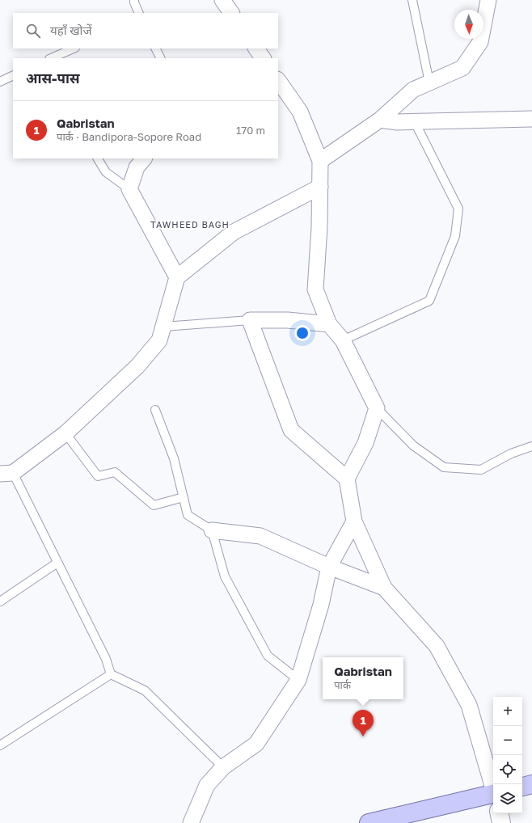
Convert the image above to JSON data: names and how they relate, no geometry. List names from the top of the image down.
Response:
{
  "districts": ["TAWHEED BAGH"],
  "north": "bottom",
  "page": {
    "search": "यहाँ खोजें",
    "heading": "आस-पास",
    "list": [
      {
        "mark": "1",
        "name": "Qabristan",
        "note": "पार्क · Bandipora-Sopore Road",
        "value": "170 m"
      }
    ],
    "popup": ["Qabristan", "पार्क"],
    "map_buttons": ["+", "−"],
    "pins": "1"
  }
}
